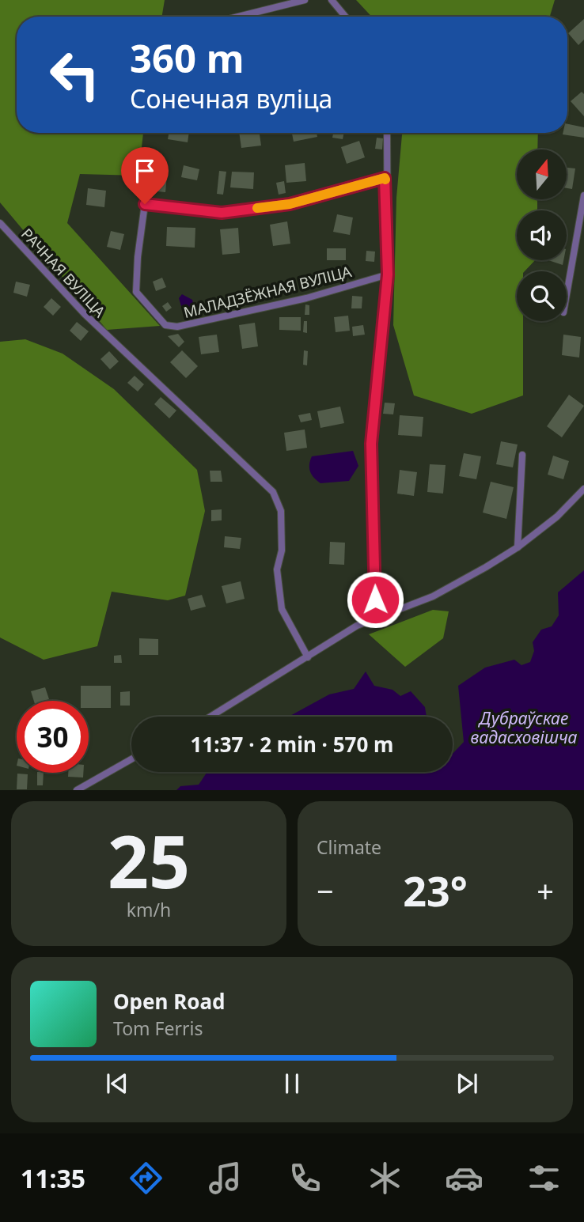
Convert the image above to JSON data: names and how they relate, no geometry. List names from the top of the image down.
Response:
{
  "streets": {
    "street": ["РАЧНАЯ ВУЛІЦА", "МАЛАДЗЁЖНАЯ ВУЛІЦА"]
  },
  "water": ["Дубраўскае вадасховішча"],
  "north": "top",
  "page": {
    "turn": ["360 m", "Сонечная вуліца"],
    "limit": "30",
    "trip": "11:37 · 2 min · 570 m",
    "tile": [
      ["25", "km/h"],
      "Climate"
    ],
    "heat": ["−", "23°", "+"],
    "song": ["Open Road", "Tom Ferris"],
    "tabs": "11:35"
  }
}
